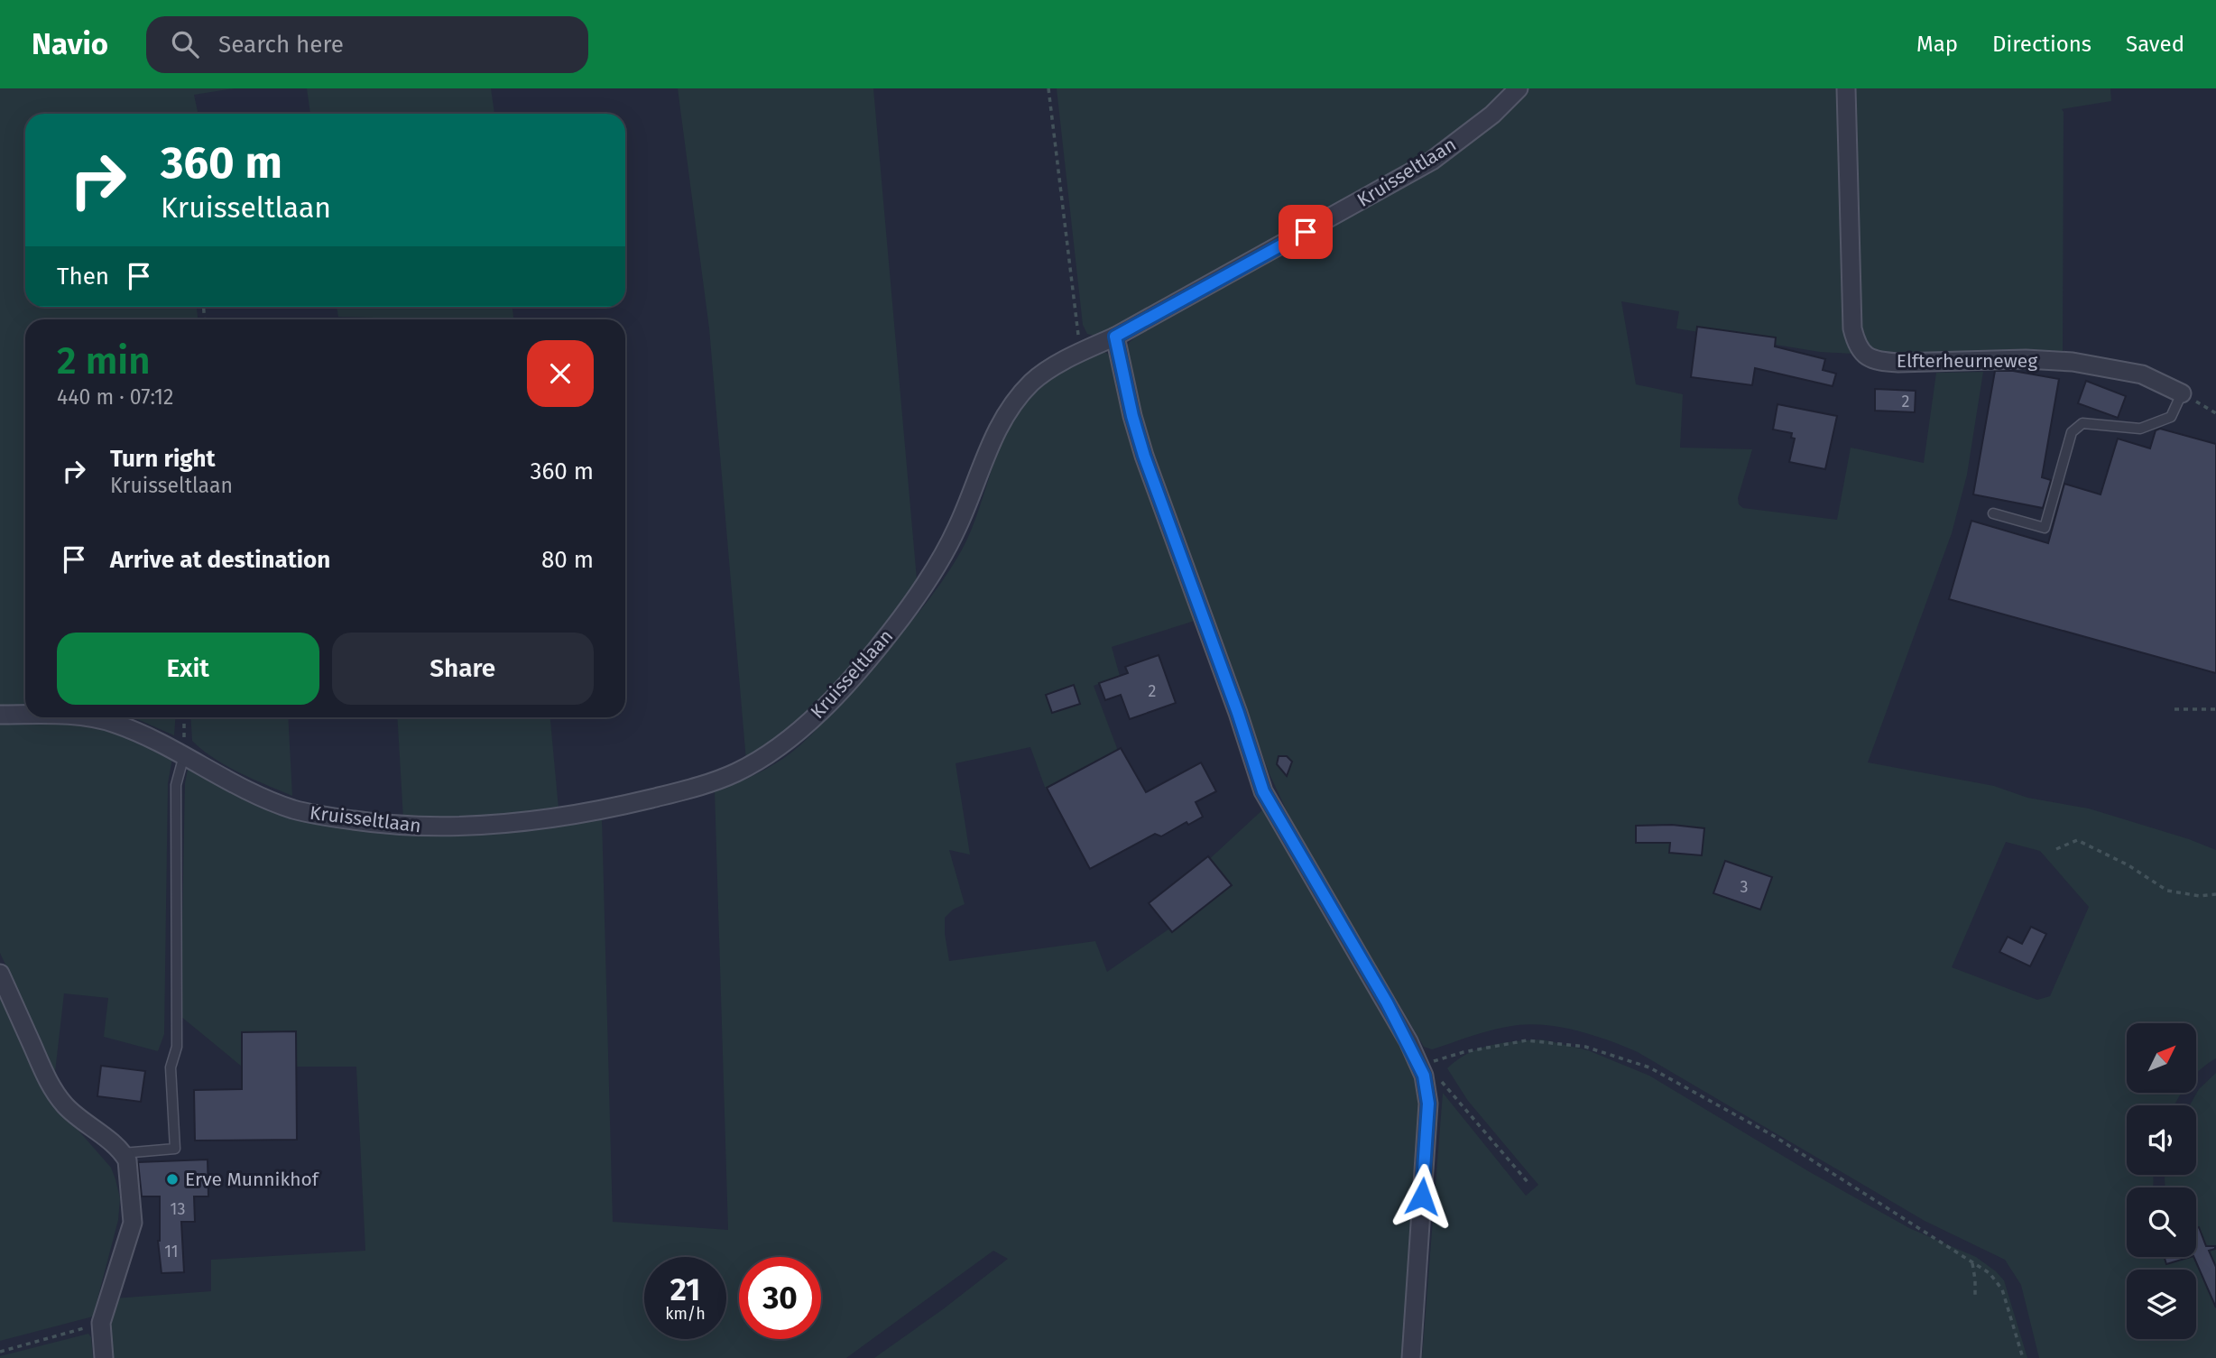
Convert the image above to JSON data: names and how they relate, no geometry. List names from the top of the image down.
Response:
{
  "streets": {
    "street": ["Kruisseltlaan", "Elfterheurneweg"]
  },
  "places": ["Erve Munnikhof"],
  "house_numbers": [
    "2",
    "2",
    "3",
    "13",
    "11"
  ],
  "north": "top right",
  "page": {
    "header": "Navio",
    "search": "Search here",
    "nav": ["Map", "Directions", "Saved"],
    "turn": ["360 m", "Kruisseltlaan"],
    "then": "Then",
    "heading": ["2 min", "440 m · 07:12"],
    "list": [
      {
        "name": "Turn right",
        "note": "Kruisseltlaan",
        "value": "360 m"
      },
      {
        "name": "Arrive at destination",
        "value": "80 m"
      }
    ],
    "buttons": ["Exit", "Share"],
    "speed": "21 km/h",
    "limit": "30"
  }
}
